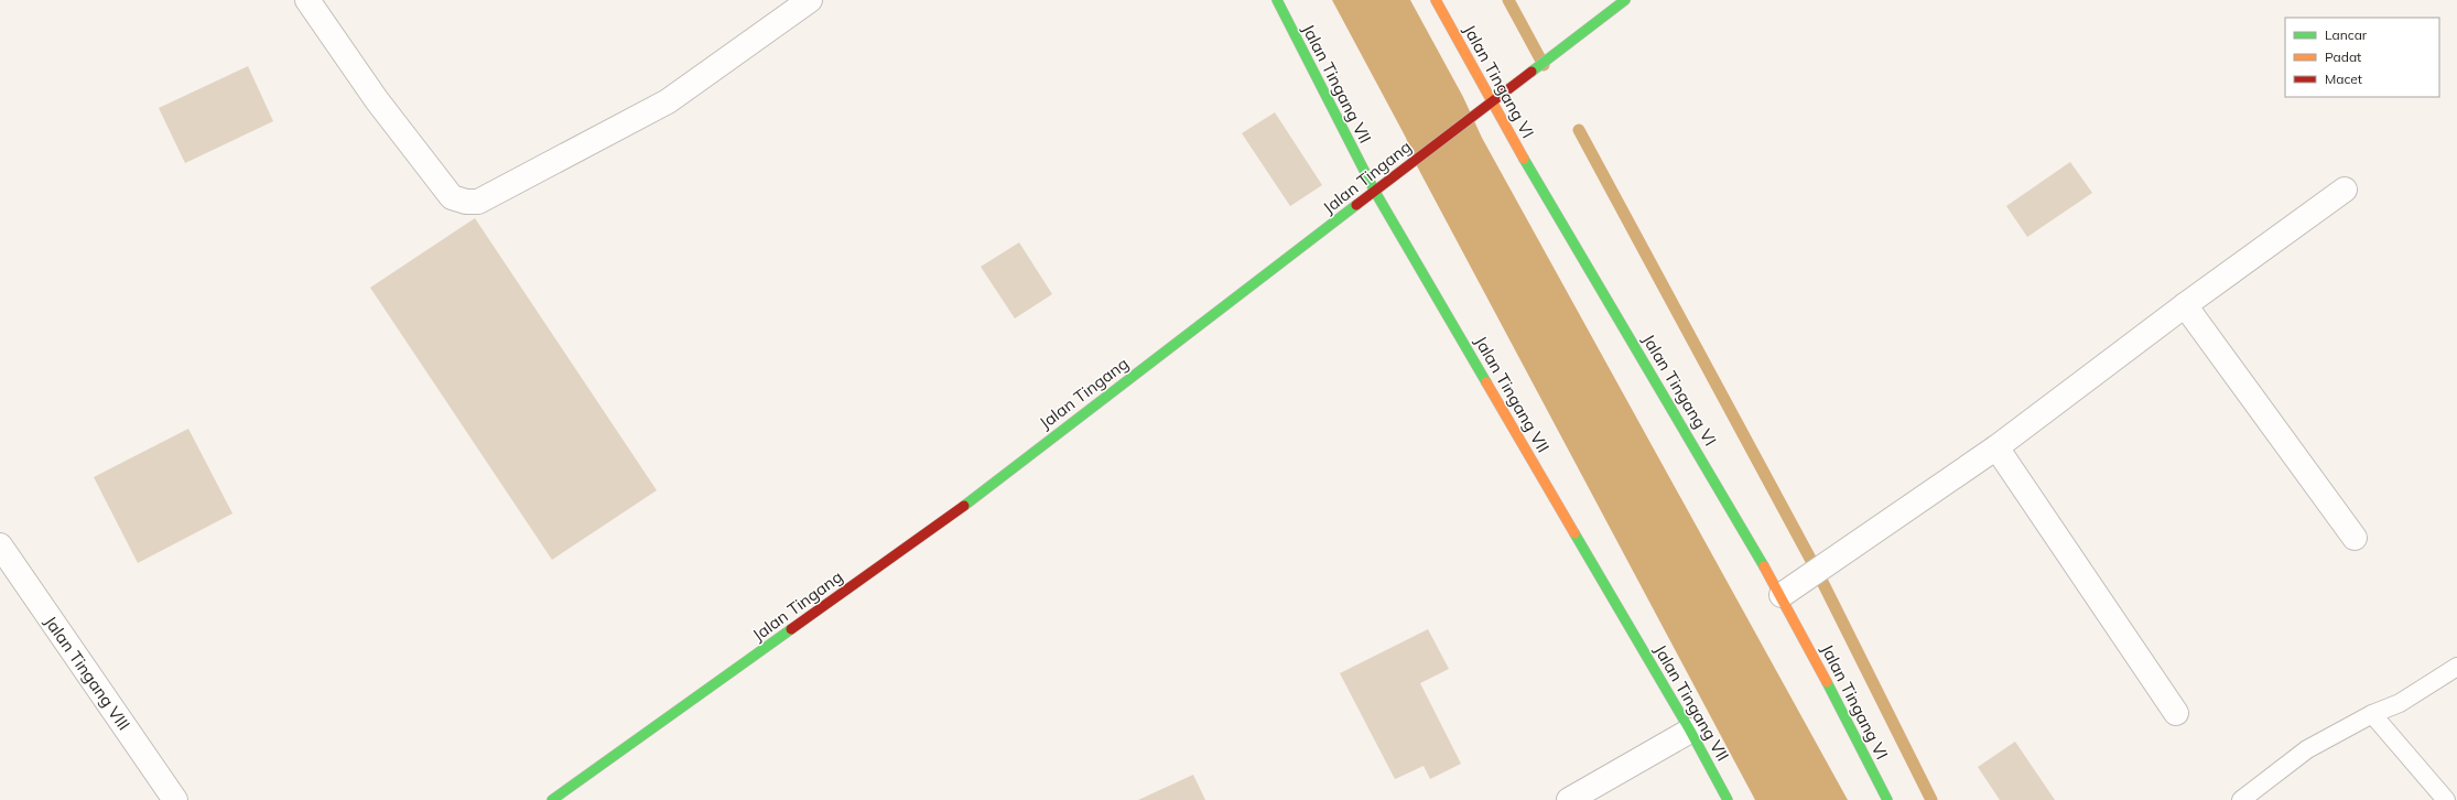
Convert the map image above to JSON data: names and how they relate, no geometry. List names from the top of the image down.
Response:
{
  "streets": {
    "main road": ["Jalan Tingang VI", "Jalan Tingang VII", "Jalan Tingang"],
    "street": ["Jalan Tingang VIII"]
  },
  "crossings": [
    ["Jalan Tingang VI", "Jalan Tingang"],
    ["Jalan Tingang VII", "Jalan Tingang"]
  ],
  "legend": ["Lancar", "Padat", "Macet"]
}
